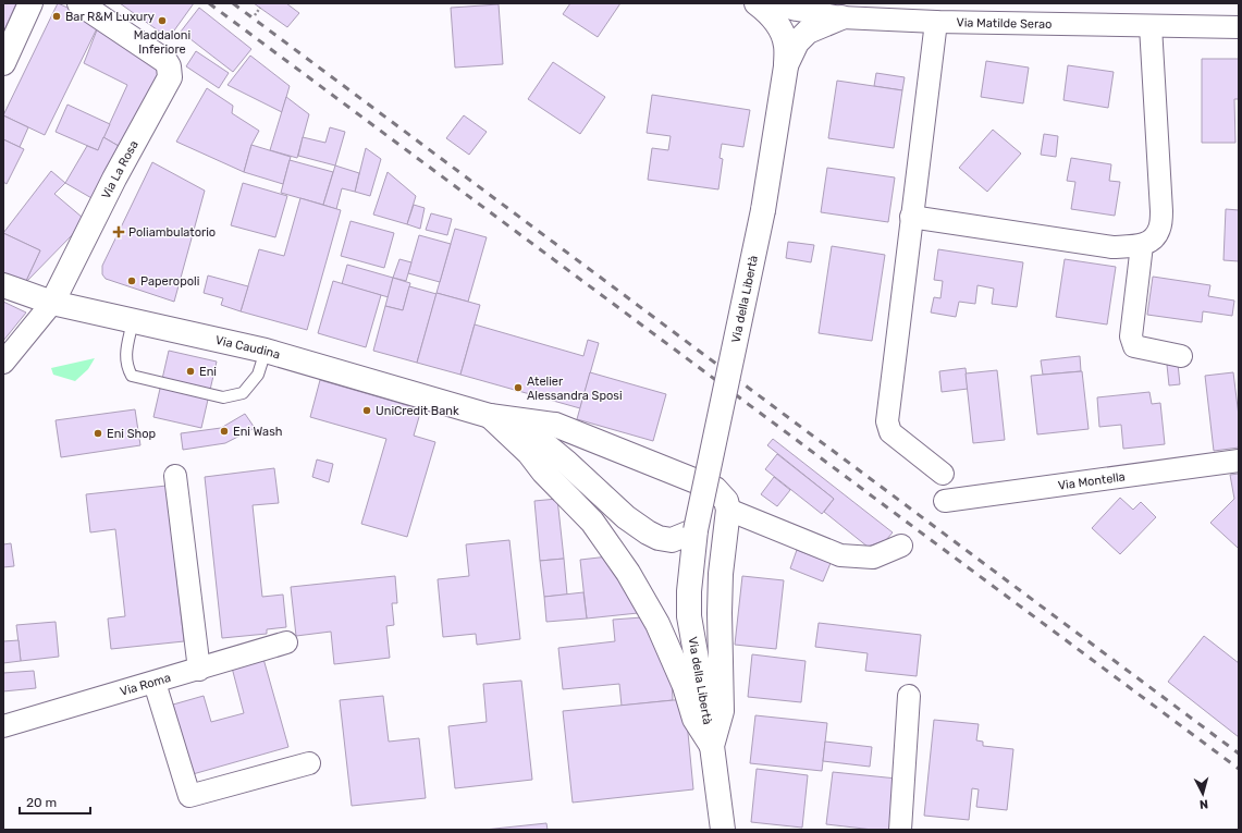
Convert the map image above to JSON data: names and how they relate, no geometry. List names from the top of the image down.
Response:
{
  "streets": {
    "main road": ["Via La Rosa", "Via della Libertà", "Via Caudina"],
    "street": ["Via Matilde Serao", "Via Montella", "Via Roma"]
  },
  "crossings": [
    ["Via Matilde Serao", "Via della Libertà"],
    ["Via La Rosa", "Via Caudina"]
  ],
  "places": {
    "other": [
      "Bar R&M Luxury",
      "Maddaloni Inferiore",
      "Paperopoli",
      "Eni",
      "Atelier Alessandra Sposi",
      "UniCredit Bank",
      "Eni Wash",
      "Eni Shop"
    ],
    "health": ["Poliambulatorio"]
  },
  "scale_bar": "20 m",
  "north": "bottom"
}
